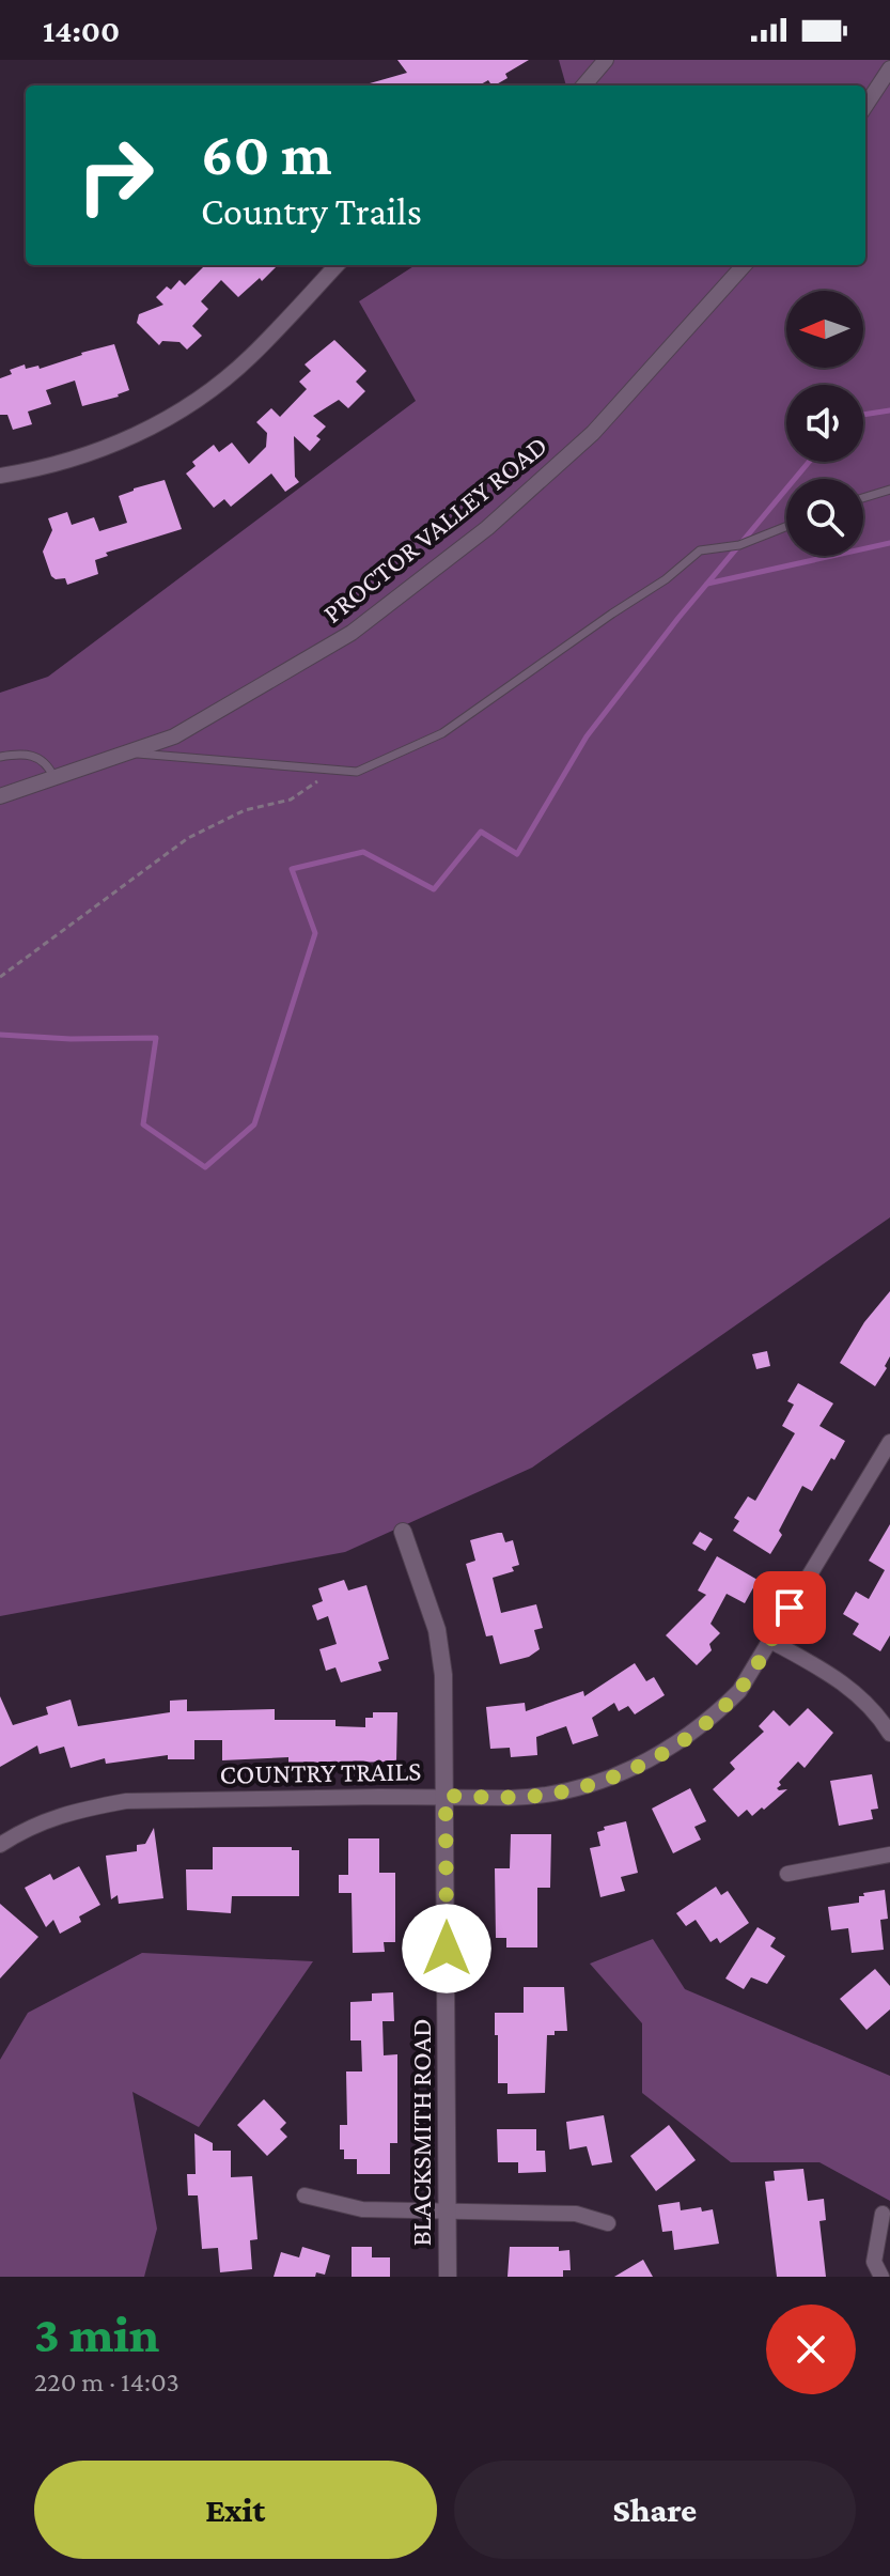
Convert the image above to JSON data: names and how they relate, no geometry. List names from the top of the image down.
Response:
{
  "streets": {
    "street": ["PROCTOR VALLEY ROAD", "COUNTRY TRAILS", "BLACKSMITH ROAD"]
  },
  "crossings": [
    ["COUNTRY TRAILS", "BLACKSMITH ROAD"]
  ],
  "north": "left",
  "page": {
    "status": "14:00",
    "turn": ["60 m", "Country Trails"],
    "heading": ["3 min", "220 m · 14:03"],
    "buttons": ["Exit", "Share"]
  }
}
